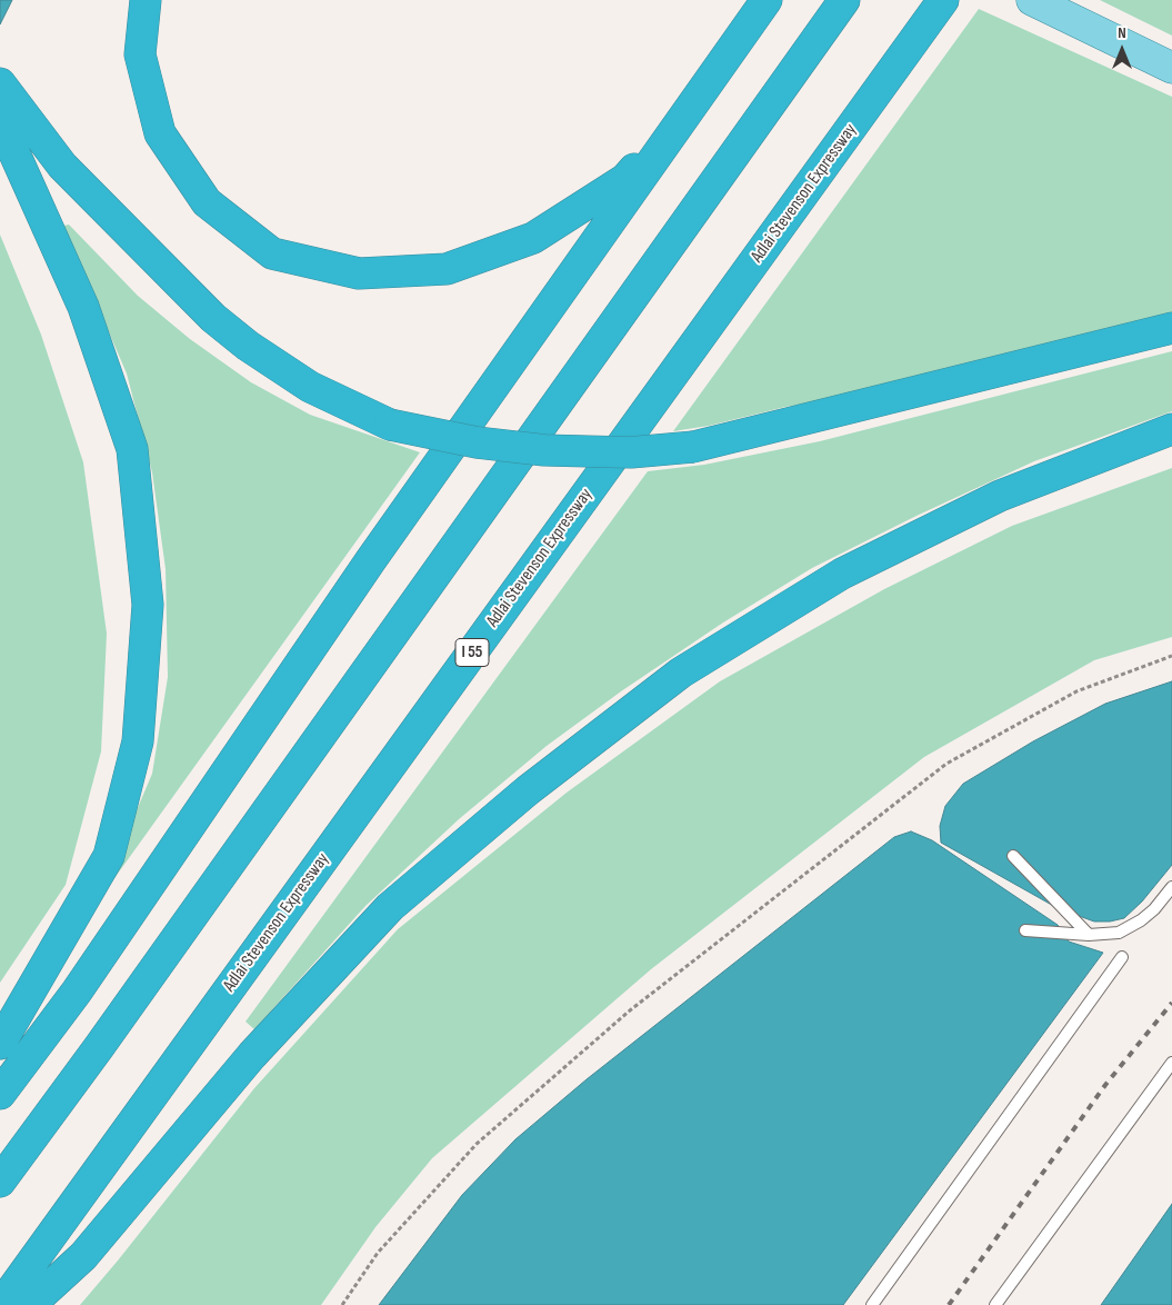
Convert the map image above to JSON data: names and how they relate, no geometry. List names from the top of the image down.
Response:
{
  "streets": {
    "highway": ["Adlai Stevenson Expressway", "I 55"]
  },
  "north": "top"
}
